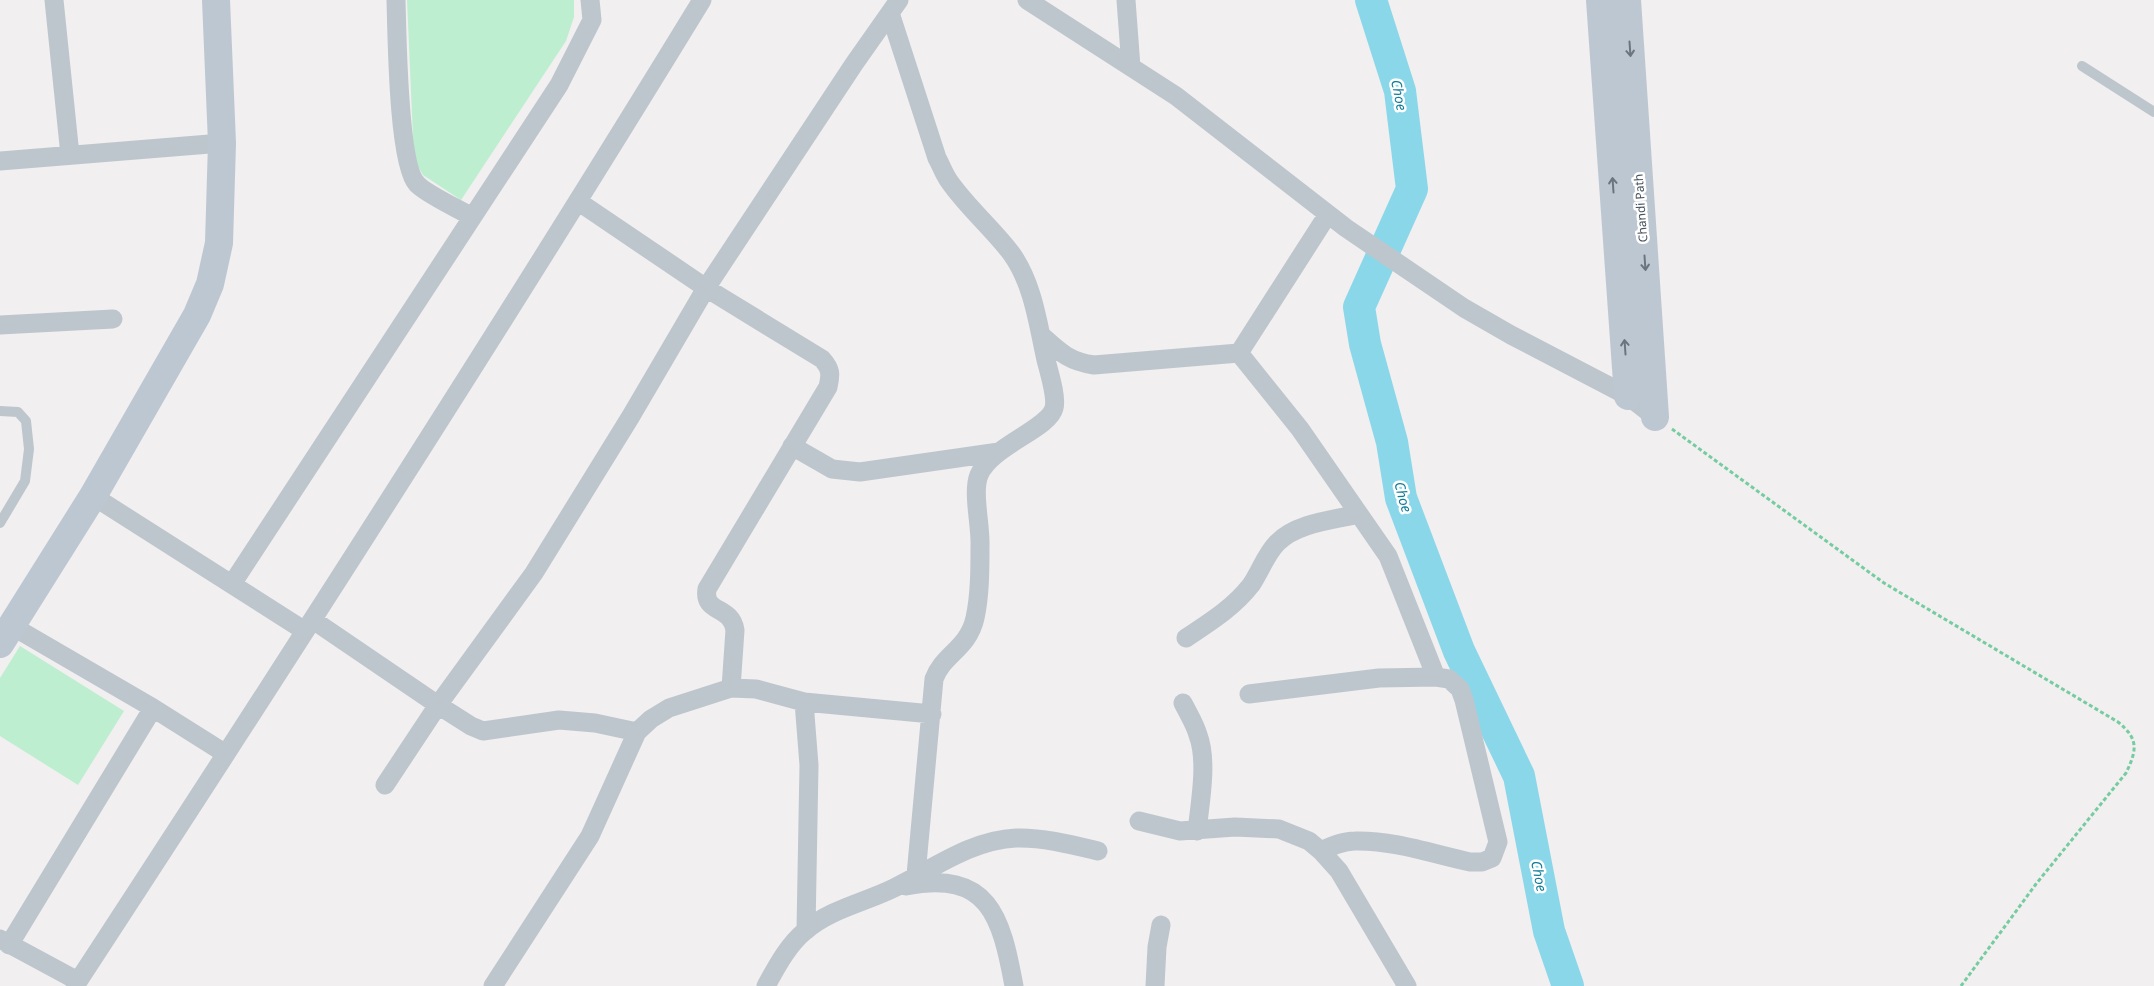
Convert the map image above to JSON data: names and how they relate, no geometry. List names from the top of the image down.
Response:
{
  "streets": {
    "main road": ["Chandi Path"]
  },
  "water": ["Choe"]
}
